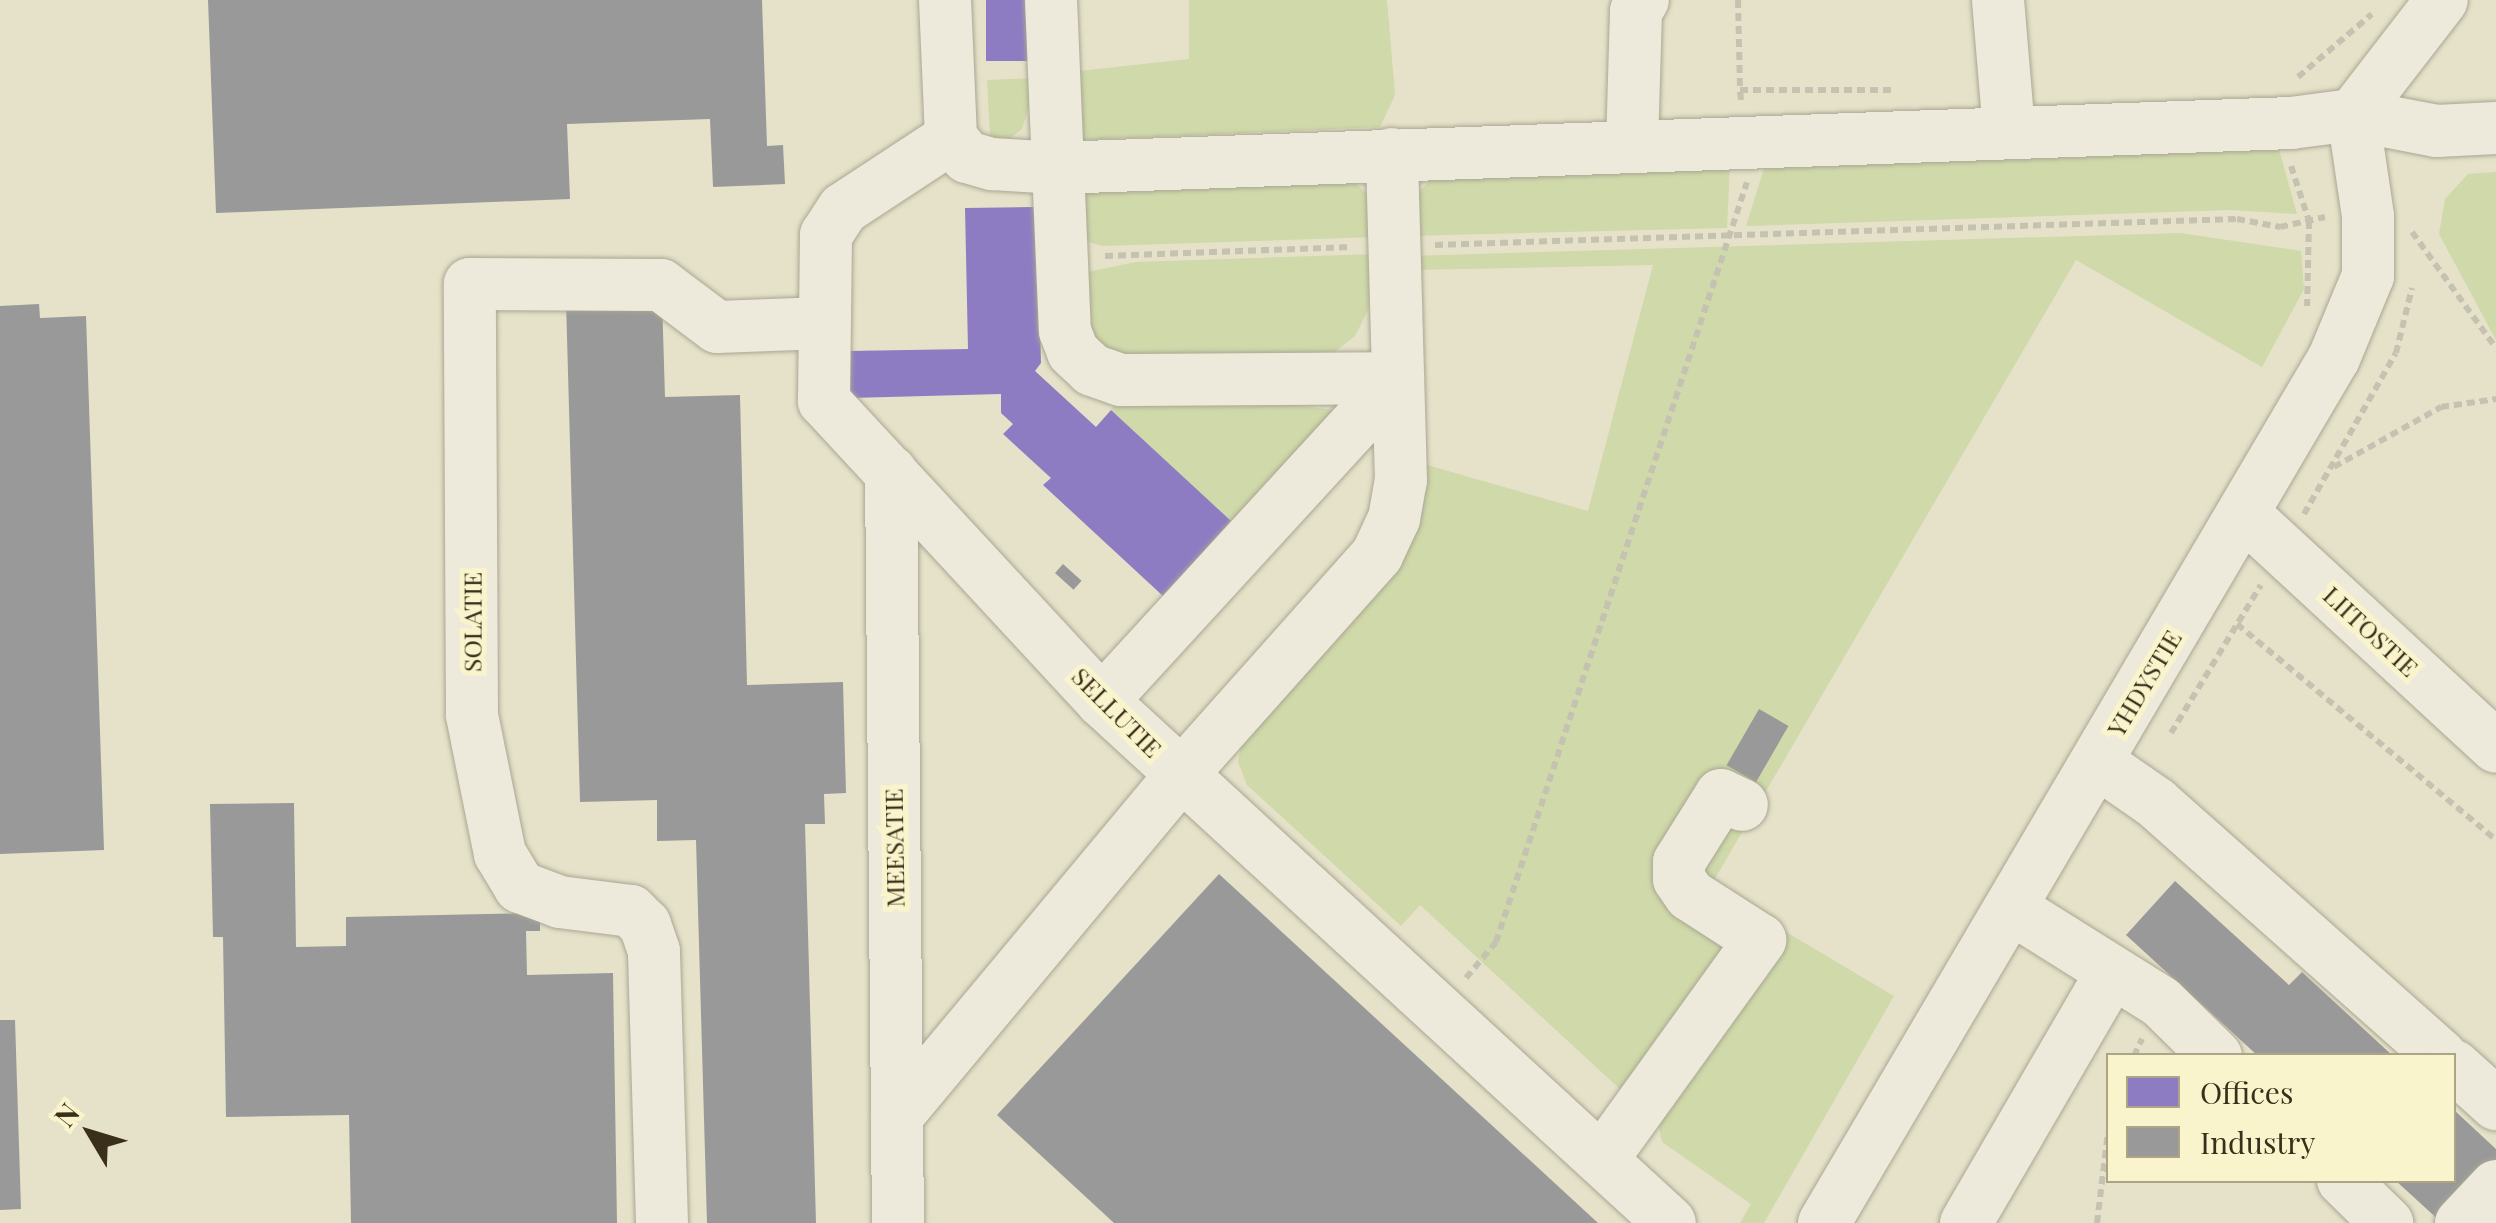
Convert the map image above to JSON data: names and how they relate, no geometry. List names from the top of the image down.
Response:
{
  "streets": {
    "lane": [
      "SOLATIE",
      "LIITOSTIE",
      "YHDYSTIE",
      "SELLUTIE",
      "MEESATIE"
    ]
  },
  "crossings": [
    ["SOLATIE", "SELLUTIE"],
    ["LIITOSTIE", "YHDYSTIE"],
    ["SELLUTIE", "MEESATIE"]
  ],
  "legend": ["Offices", "Industry"],
  "north": "top left"
}
